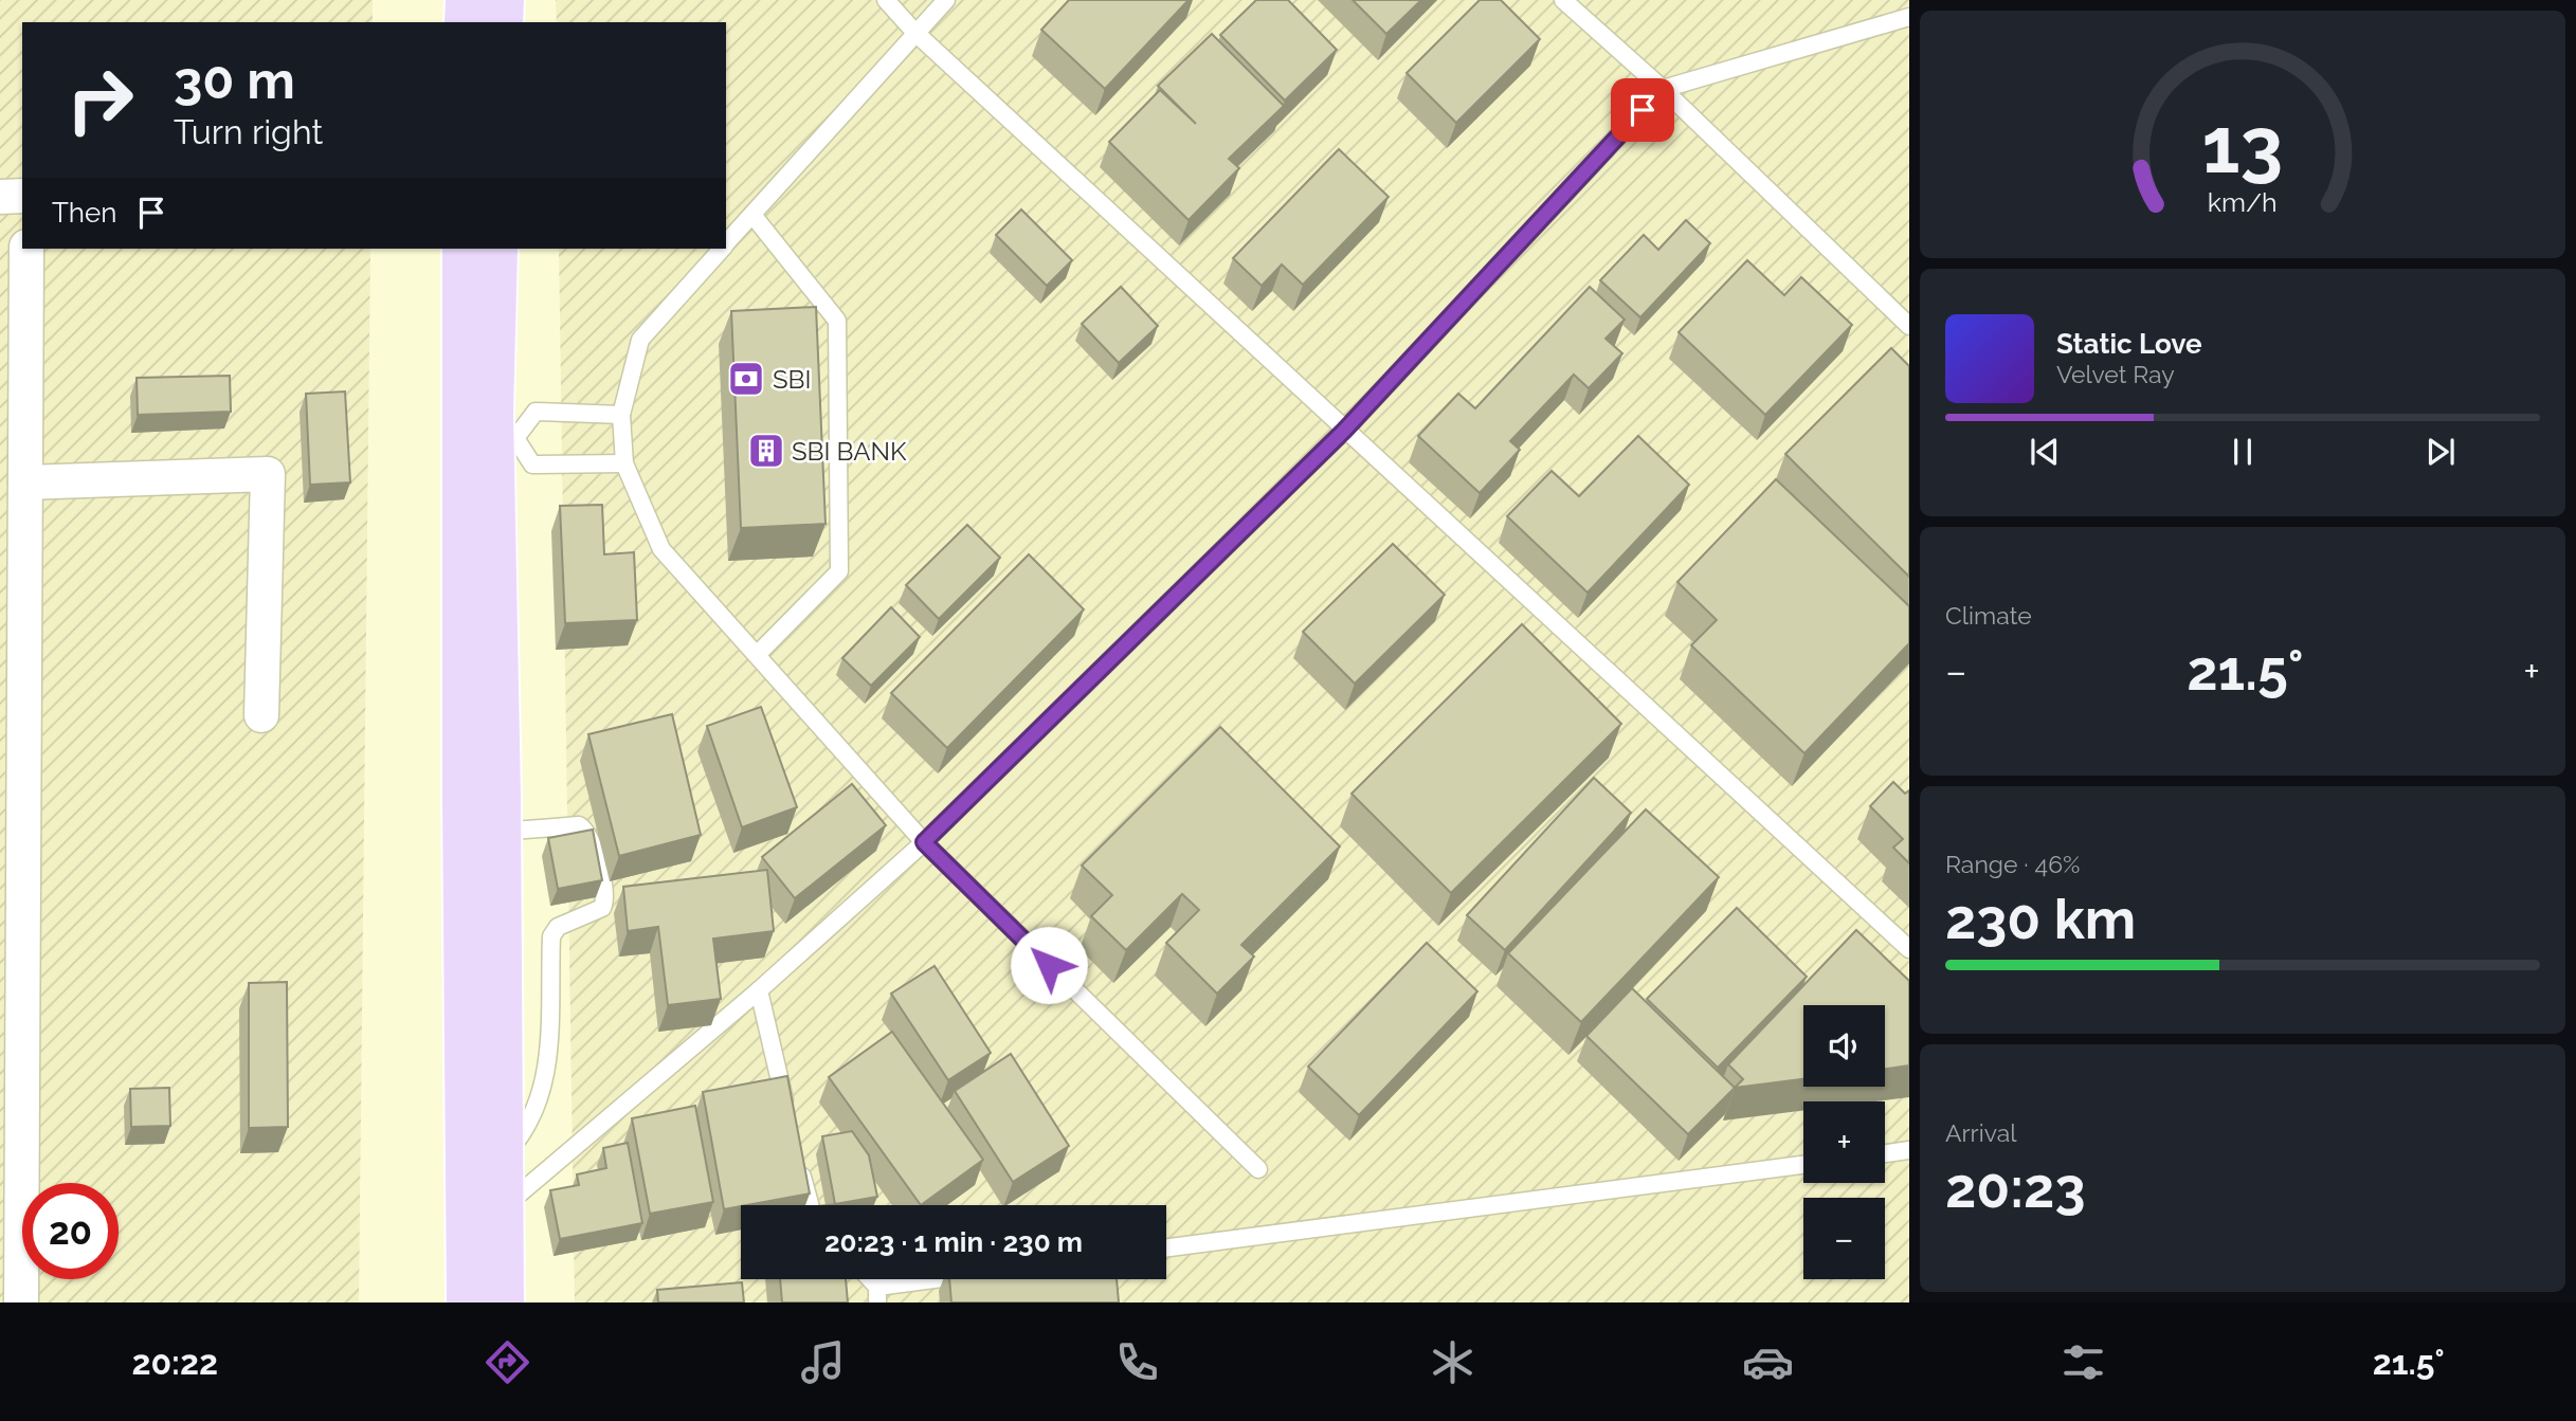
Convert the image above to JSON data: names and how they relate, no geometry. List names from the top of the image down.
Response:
{
  "places": {
    "bank": ["SBI"],
    "building": ["SBI BANK"]
  },
  "page": {
    "turn": ["30 m", "Turn right"],
    "then": "Then",
    "song": ["Static Love", "Velvet Ray"],
    "tile": [
      "Climate",
      ["Range · 46%", "230 km"],
      ["Arrival", "20:23"]
    ],
    "heat": ["−", "21.5°", "+"],
    "map_buttons": ["+", "−"],
    "limit": "20",
    "trip": "20:23 · 1 min · 230 m",
    "tabs": ["20:22", "21.5°"],
    "gauge": ["13", "km/h"]
  }
}
